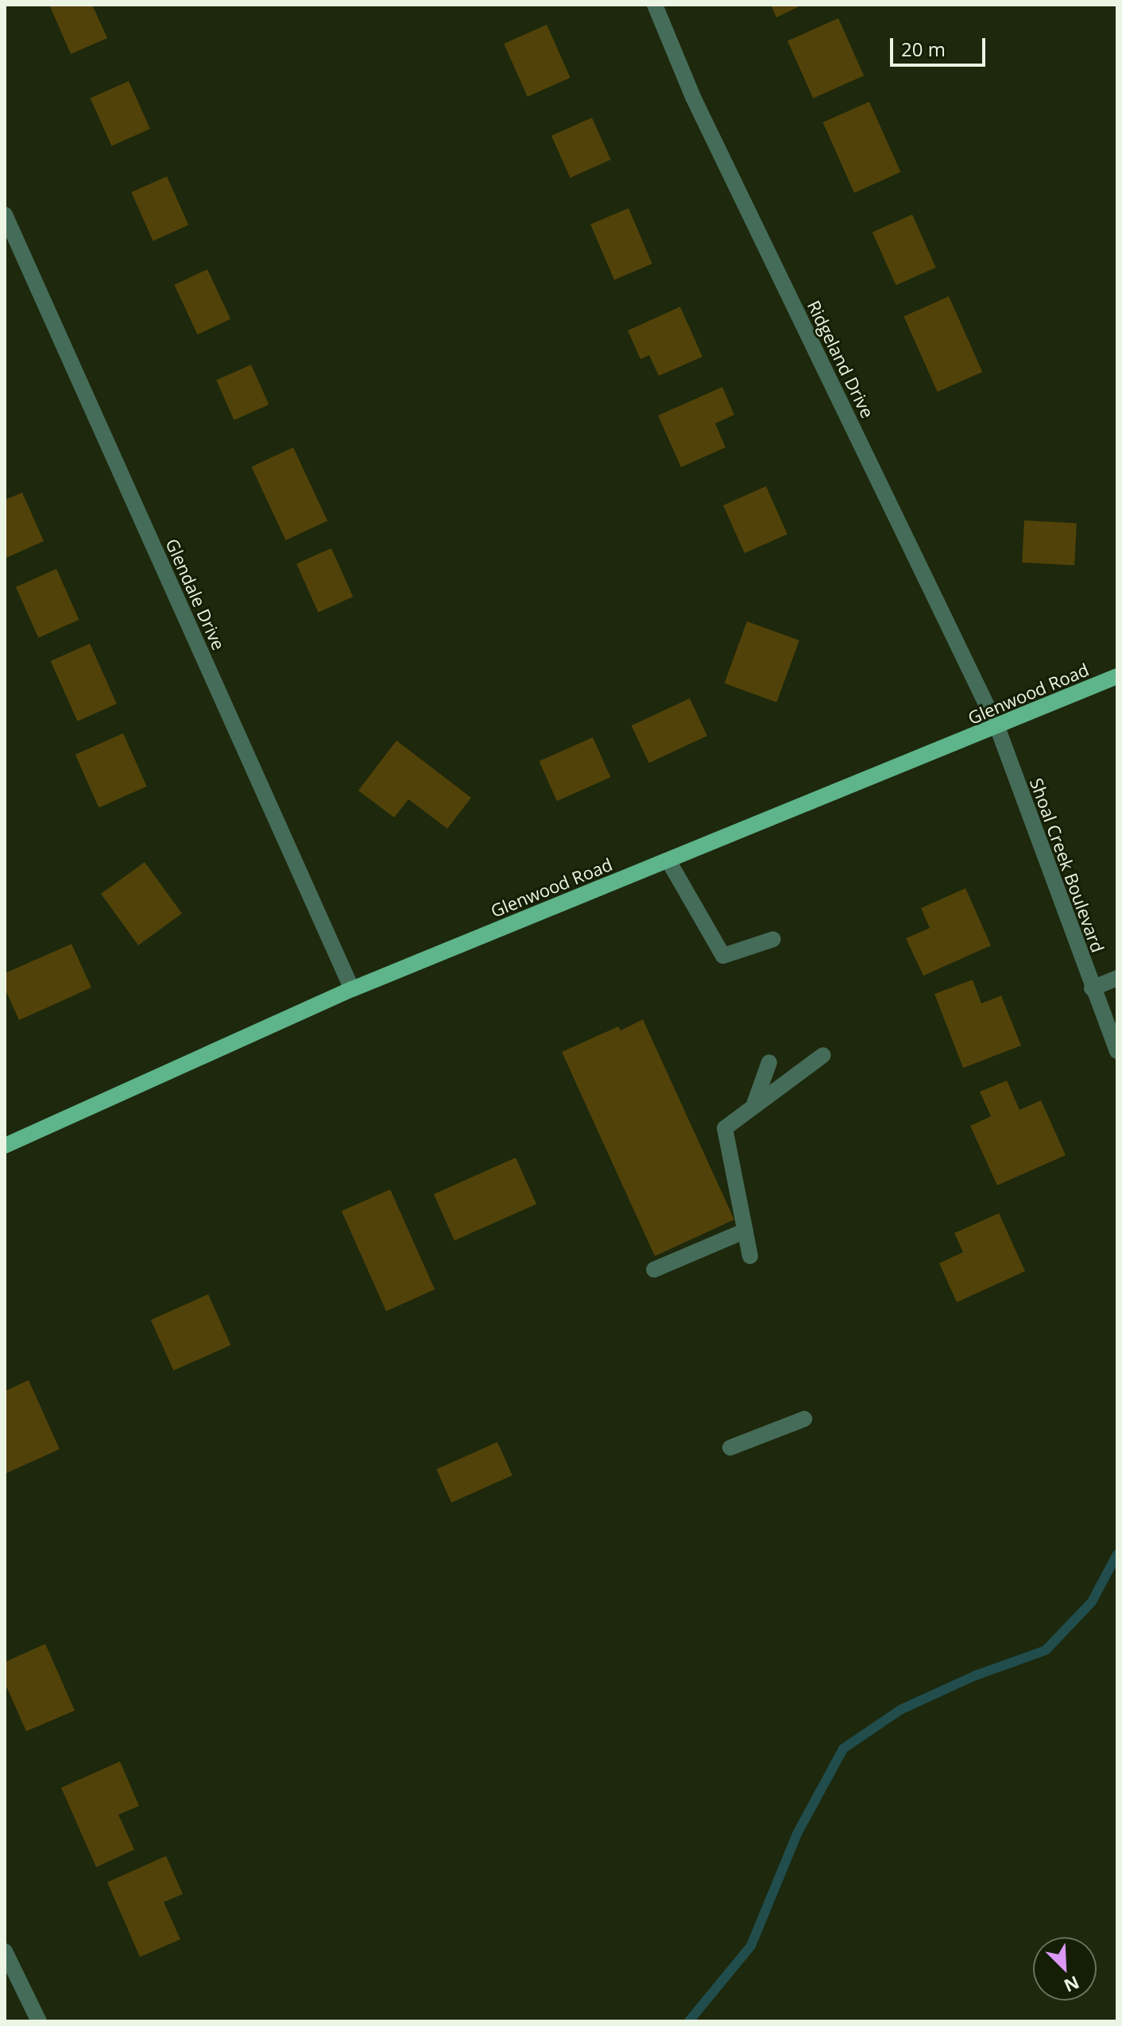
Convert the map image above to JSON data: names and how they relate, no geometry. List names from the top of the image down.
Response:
{
  "streets": {
    "main road": ["Glenwood Road"],
    "street": ["Ridgeland Drive", "Glendale Drive", "Shoal Creek Boulevard"]
  },
  "crossings": [
    ["Ridgeland Drive", "Glenwood Road"],
    ["Ridgeland Drive", "Shoal Creek Boulevard"],
    ["Glendale Drive", "Glenwood Road"],
    ["Glenwood Road", "Shoal Creek Boulevard"]
  ],
  "scale_bar": "20 m",
  "north": "bottom right"
}
